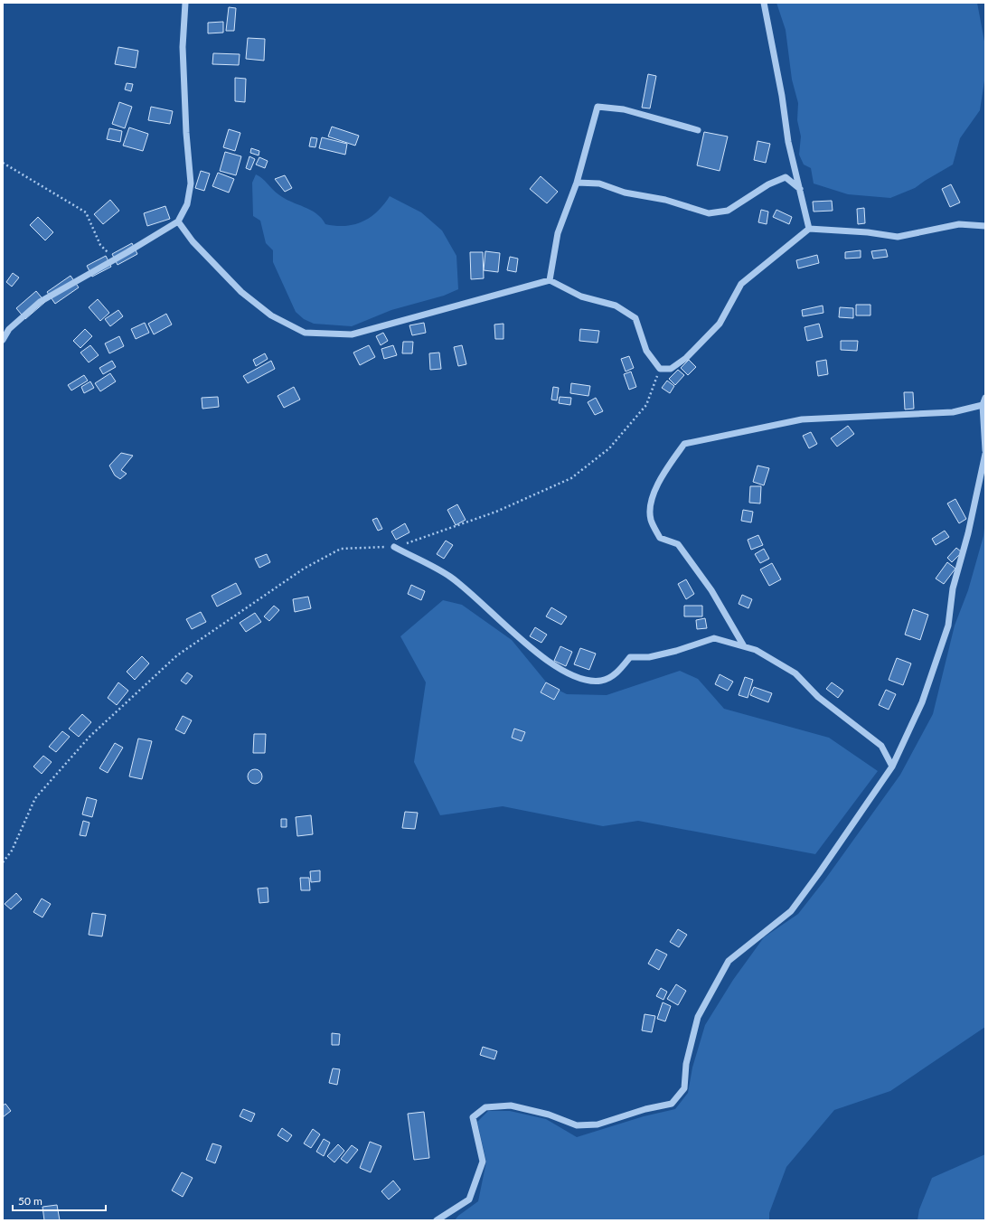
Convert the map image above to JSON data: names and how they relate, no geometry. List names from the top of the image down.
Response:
{
  "scale_bar": "50 m"
}
